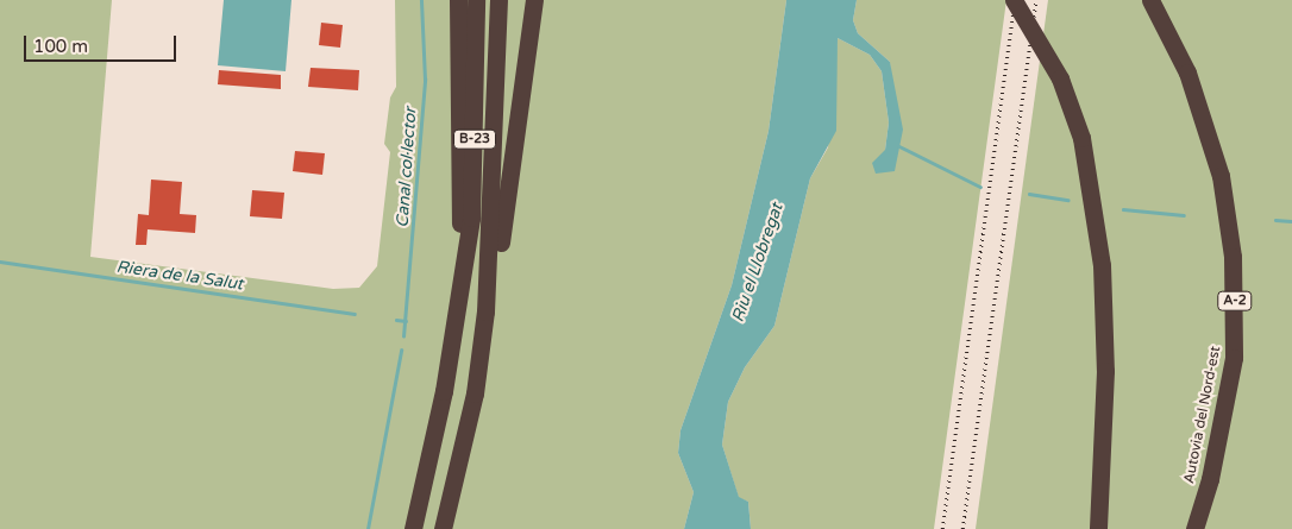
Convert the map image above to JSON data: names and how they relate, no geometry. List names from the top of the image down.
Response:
{
  "streets": {
    "highway": ["B-23", "A-2", "Autovia del Nord-est"]
  },
  "water": ["Canal col·lector", "Riu el Llobregat", "Riera de la Salut"],
  "scale_bar": "100 m"
}
